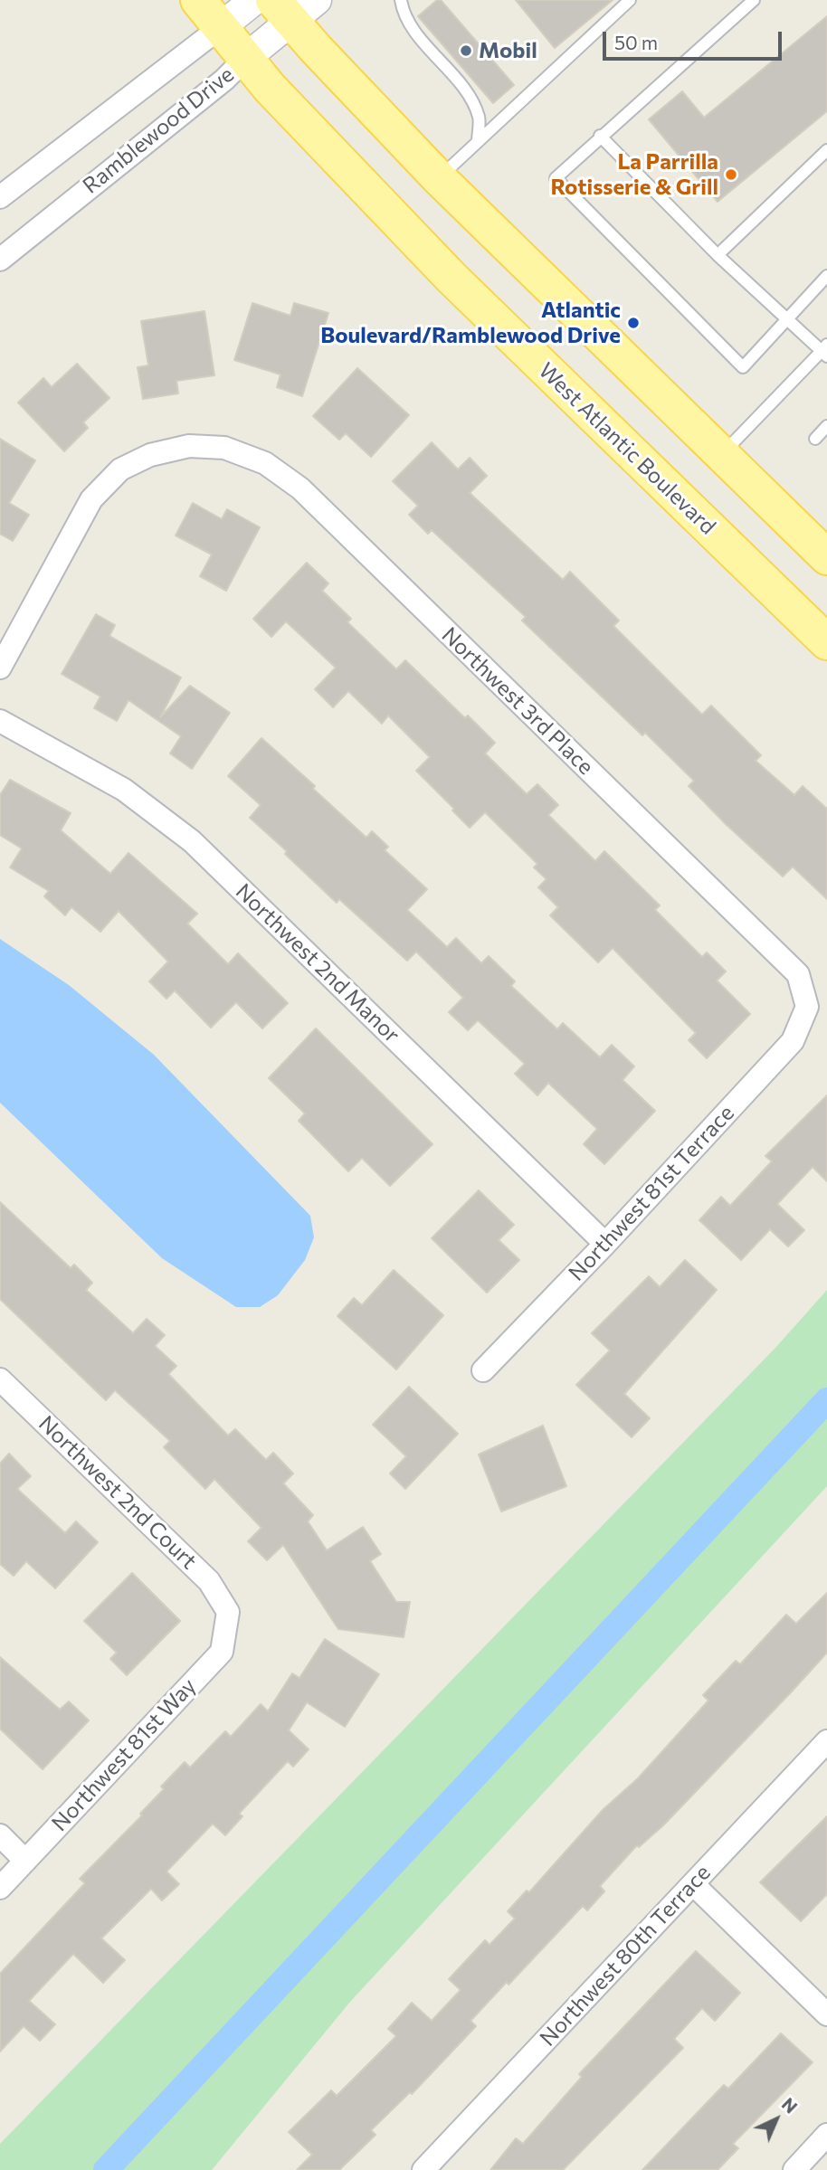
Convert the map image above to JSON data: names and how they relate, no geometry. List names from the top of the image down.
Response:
{
  "streets": {
    "main road": ["West Atlantic Boulevard"],
    "street": [
      "Ramblewood Drive",
      "Northwest 3rd Place",
      "Northwest 2nd Manor",
      "Northwest 81st Terrace",
      "Northwest 2nd Court",
      "Northwest 81st Way",
      "Northwest 80th Terrace"
    ]
  },
  "crossings": [
    ["Ramblewood Drive", "West Atlantic Boulevard"],
    ["Northwest 3rd Place", "Northwest 81st Terrace"],
    ["Northwest 2nd Manor", "Northwest 81st Terrace"],
    ["Northwest 2nd Court", "Northwest 81st Way"]
  ],
  "places": ["Mobil", "La Parrilla Rotisserie & Grill", "Atlantic Boulevard/Ramblewood Drive"],
  "scale_bar": "50 m",
  "north": "top right"
}
